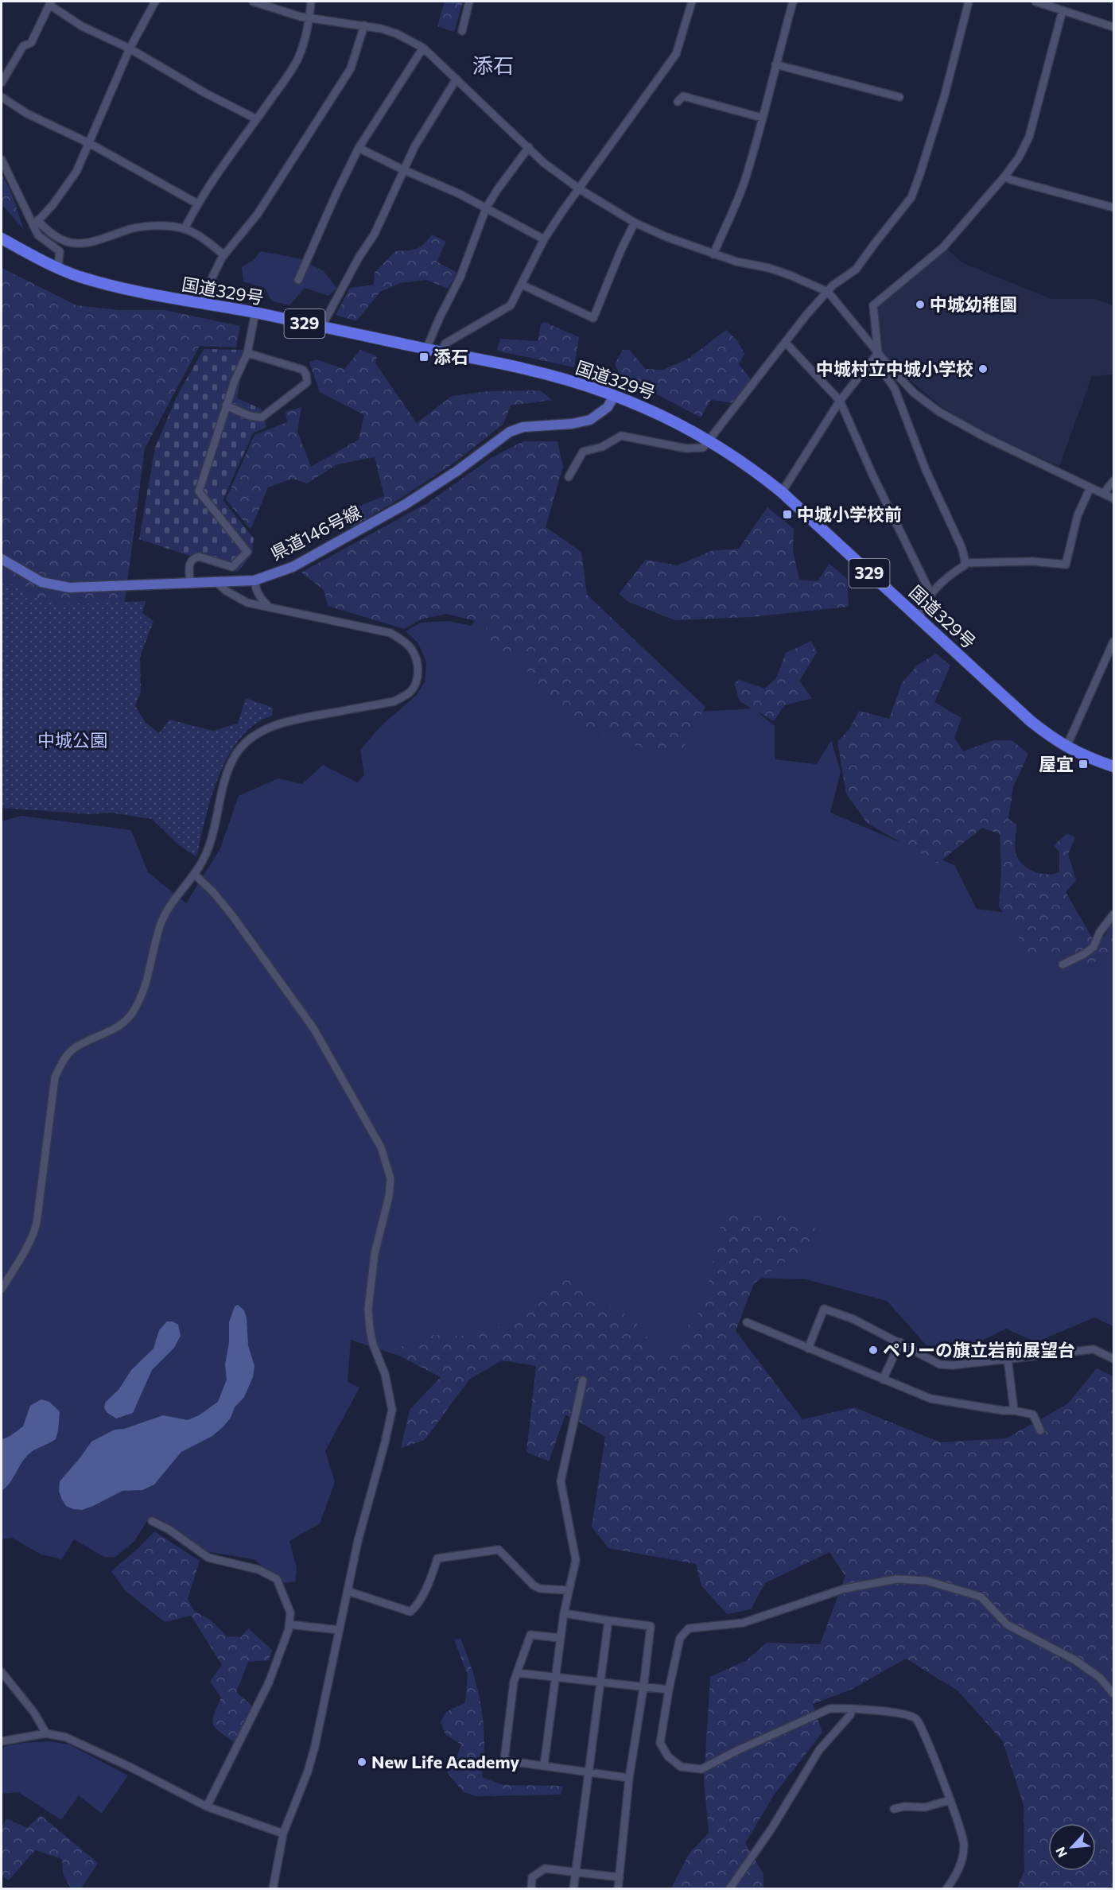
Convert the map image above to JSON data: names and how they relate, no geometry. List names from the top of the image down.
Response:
{
  "streets": {
    "highway": ["国道329号", "329"],
    "main road": ["県道146号線"]
  },
  "crossings": [
    ["国道329号", "県道146号線"]
  ],
  "districts": ["添石"],
  "parks": ["中城公園"],
  "places": {
    "other": [
      "中城幼稚園",
      "中城村立中城小学校",
      "ペリーの旗立岩前展望台",
      "New Life Academy"
    ],
    "transit": ["添石", "中城小学校前", "屋宜"]
  },
  "north": "bottom left"
}
